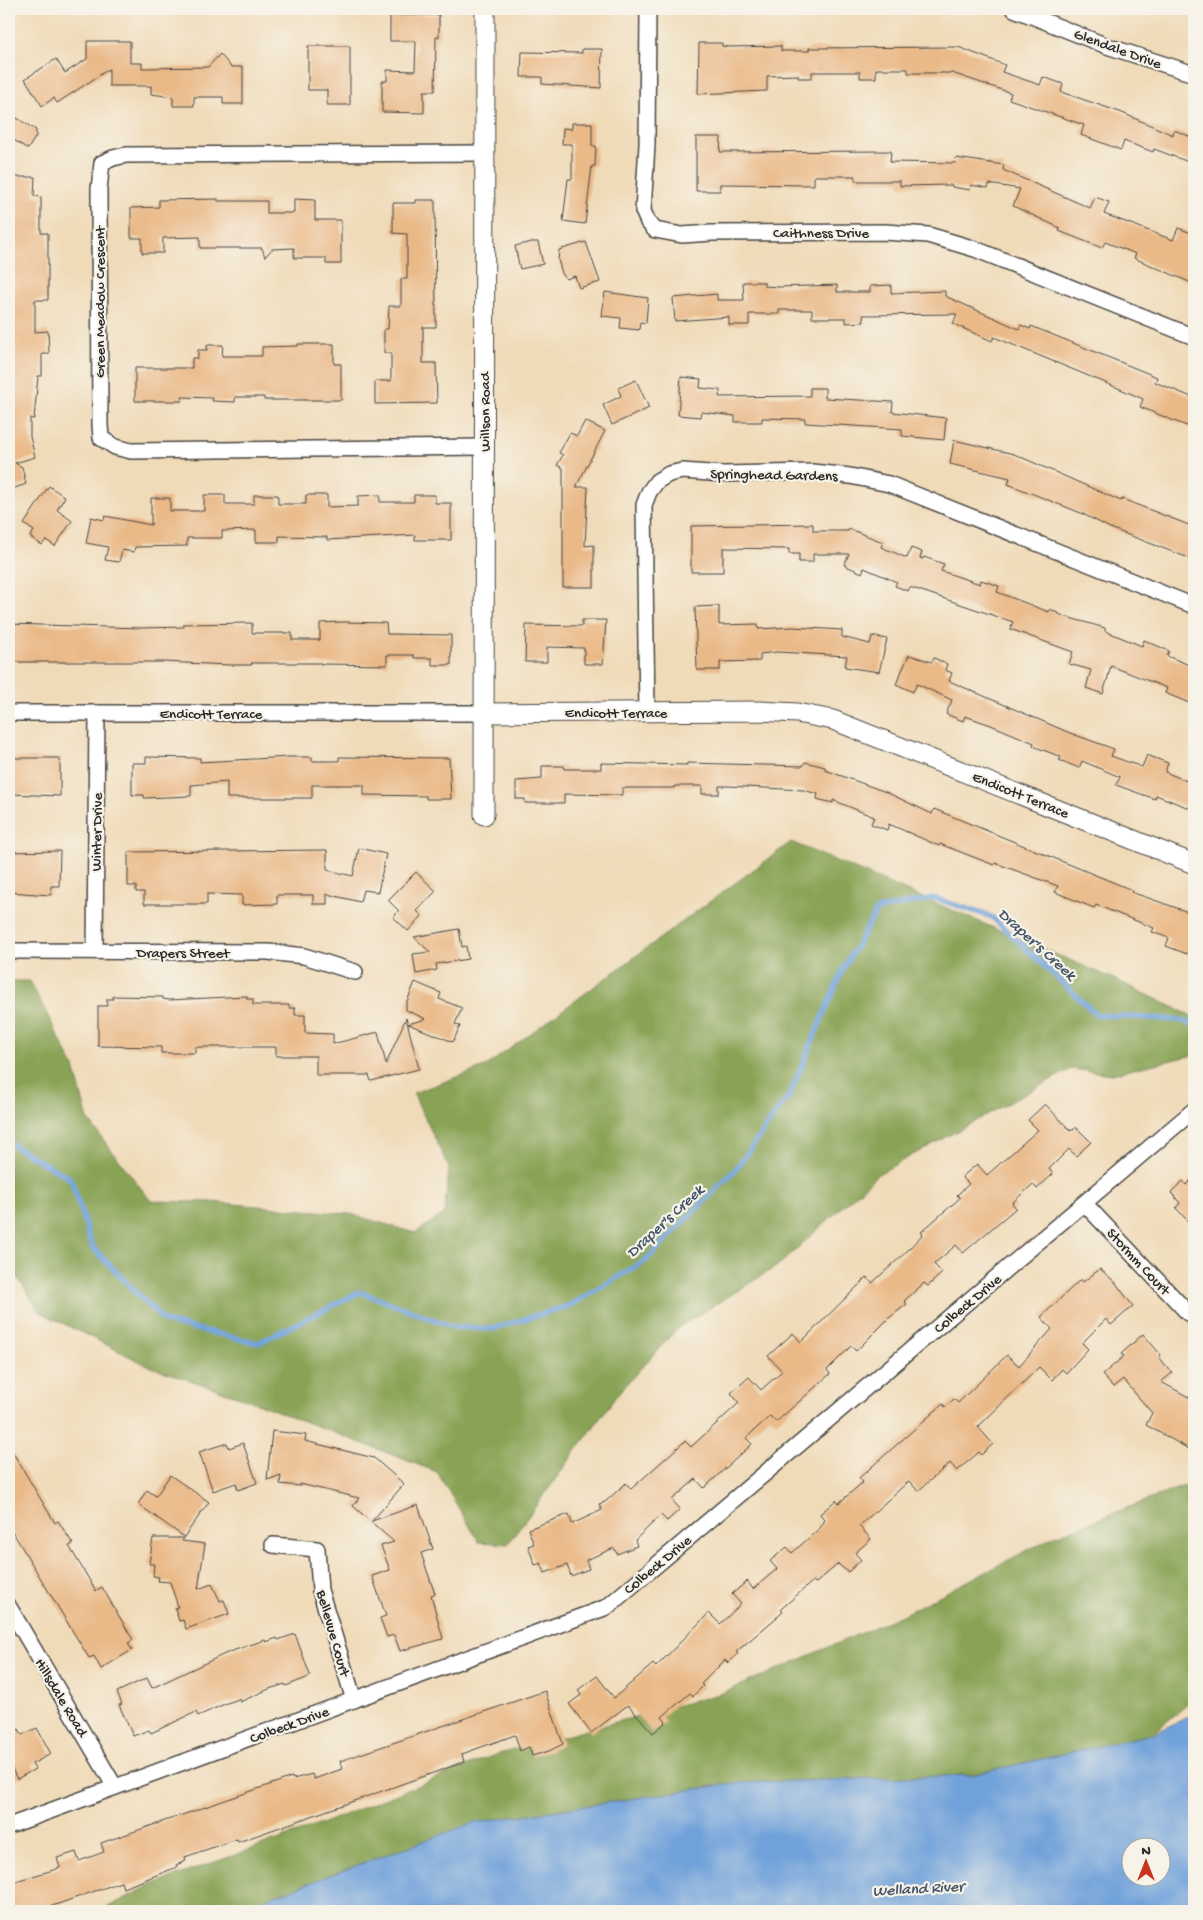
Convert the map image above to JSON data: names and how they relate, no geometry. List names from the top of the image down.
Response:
{
  "streets": {
    "street": [
      "Glendale Drive",
      "Caithness Drive",
      "Green Meadow Crescent",
      "Willson Road",
      "Springhead Gardens",
      "Endicott Terrace",
      "Winter Drive",
      "Drapers Street",
      "Stormm Court",
      "Colbeck Drive",
      "Bellevue Court",
      "Hillsdale Road"
    ]
  },
  "crossings": [
    ["Green Meadow Crescent", "Willson Road"],
    ["Willson Road", "Endicott Terrace"],
    ["Springhead Gardens", "Endicott Terrace"],
    ["Endicott Terrace", "Winter Drive"],
    ["Winter Drive", "Drapers Street"],
    ["Stormm Court", "Colbeck Drive"],
    ["Colbeck Drive", "Bellevue Court"],
    ["Colbeck Drive", "Hillsdale Road"]
  ],
  "water": ["Draper's Creek", "Welland River"],
  "north": "top"
}
